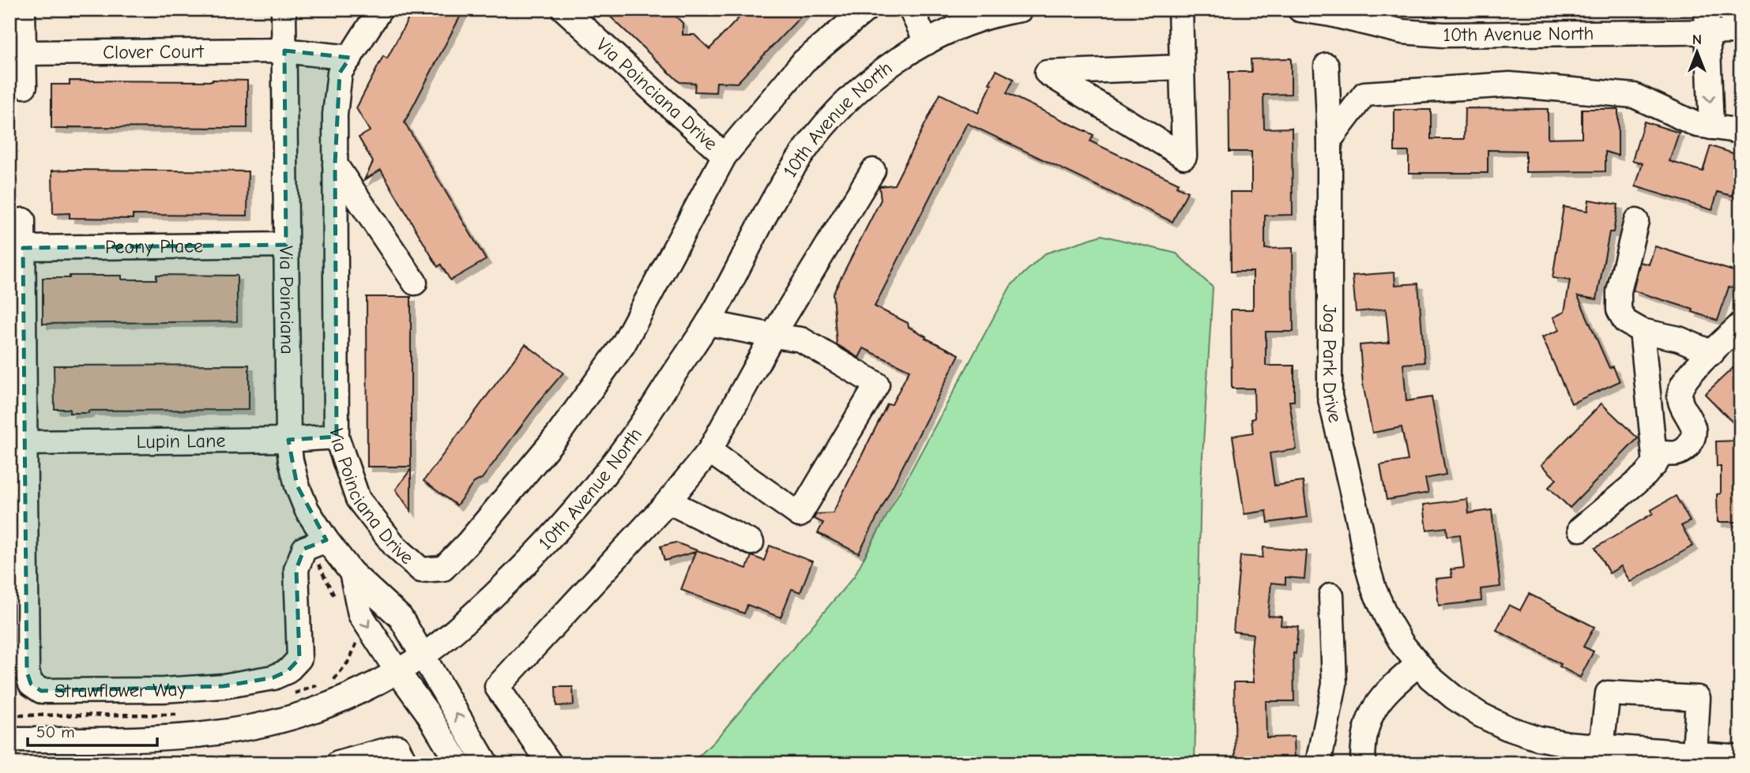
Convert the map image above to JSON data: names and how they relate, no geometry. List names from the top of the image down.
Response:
{
  "streets": {
    "street": [
      "10th Avenue North",
      "Clover Court",
      "Via Poinciana Drive",
      "Peony Place",
      "Via Poinciana",
      "Jog Park Drive",
      "Lupin Lane",
      "Strawflower Way"
    ]
  },
  "crossings": [
    ["10th Avenue North", "Via Poinciana"],
    ["Clover Court", "Via Poinciana"],
    ["Via Poinciana Drive", "Lupin Lane"],
    ["Peony Place", "Via Poinciana"],
    ["Peony Place", "Strawflower Way"],
    ["Via Poinciana", "Lupin Lane"],
    ["Via Poinciana", "Strawflower Way"],
    ["Lupin Lane", "Strawflower Way"]
  ],
  "scale_bar": "50 m",
  "north": "top"
}
